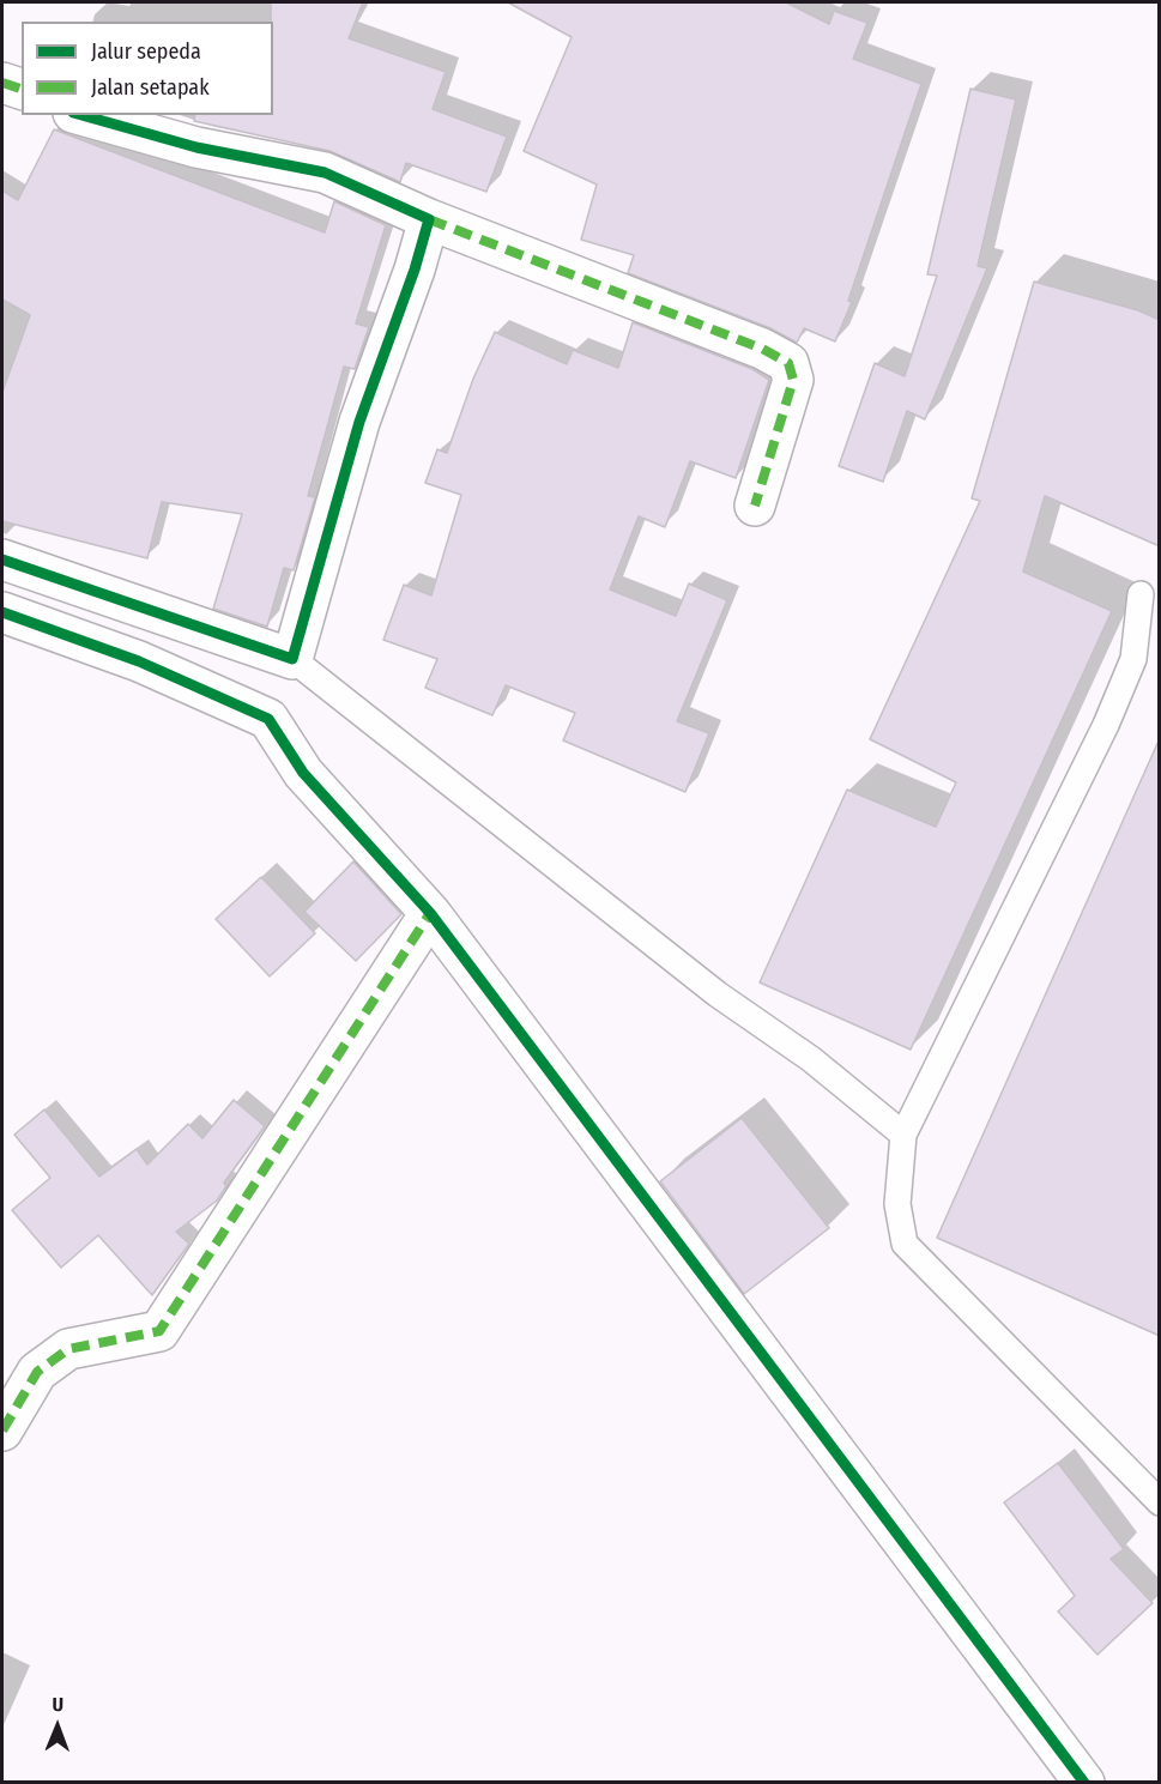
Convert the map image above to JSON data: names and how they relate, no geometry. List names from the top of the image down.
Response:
{
  "legend": ["Jalur sepeda", "Jalan setapak"],
  "north": "top"
}
